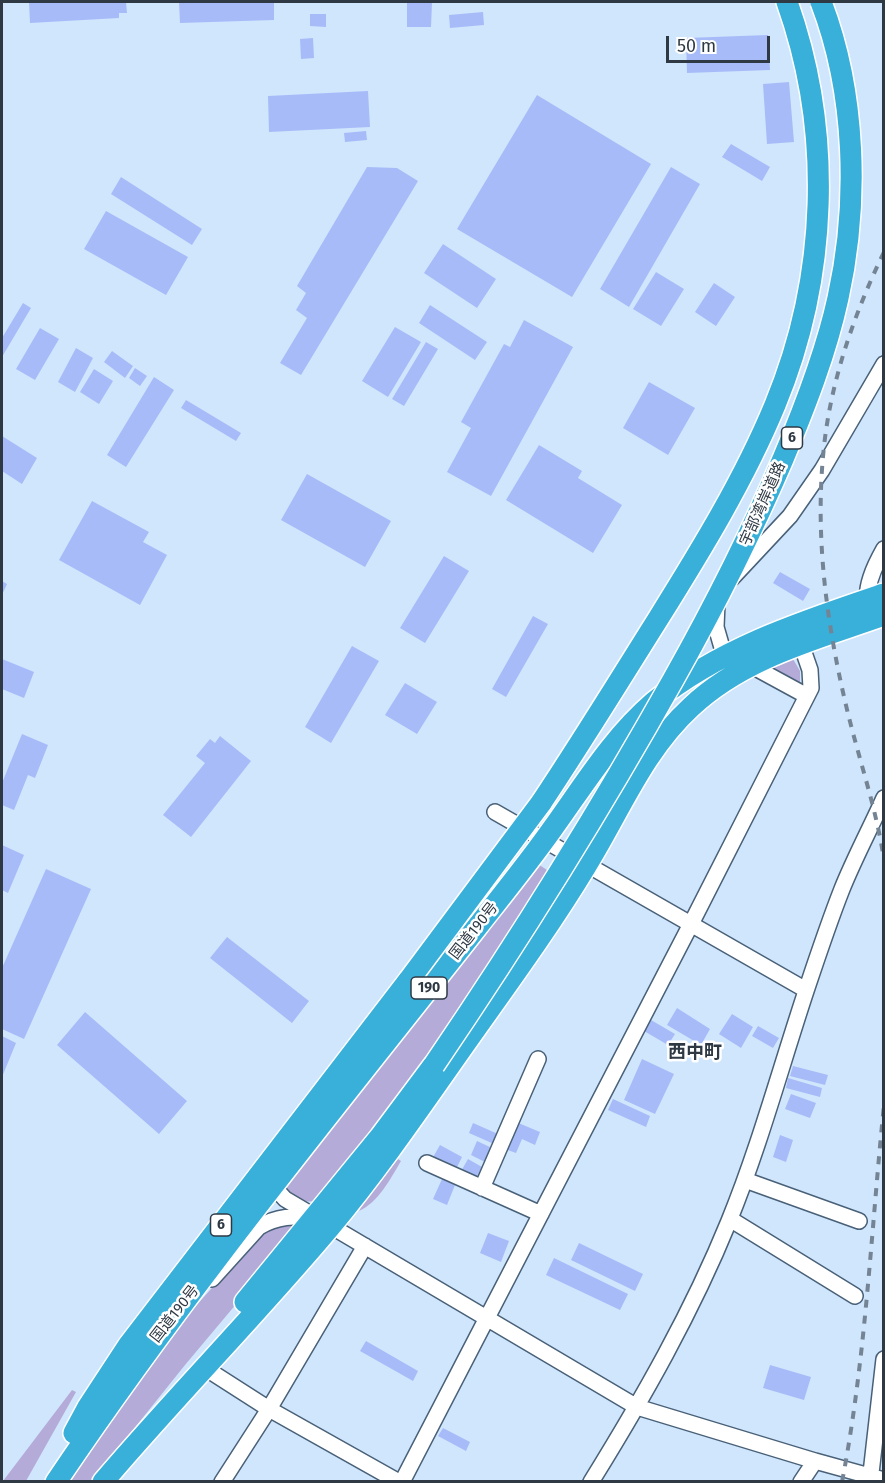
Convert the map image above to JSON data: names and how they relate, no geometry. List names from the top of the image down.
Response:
{
  "streets": {
    "highway": [
      "6",
      "宇部湾岸道路",
      "国道190号",
      "190"
    ]
  },
  "crossings": [
    ["6", "宇部湾岸道路"],
    ["6", "国道190号"],
    ["宇部湾岸道路", "国道190号"]
  ],
  "districts": ["西中町"],
  "scale_bar": "50 m"
}
